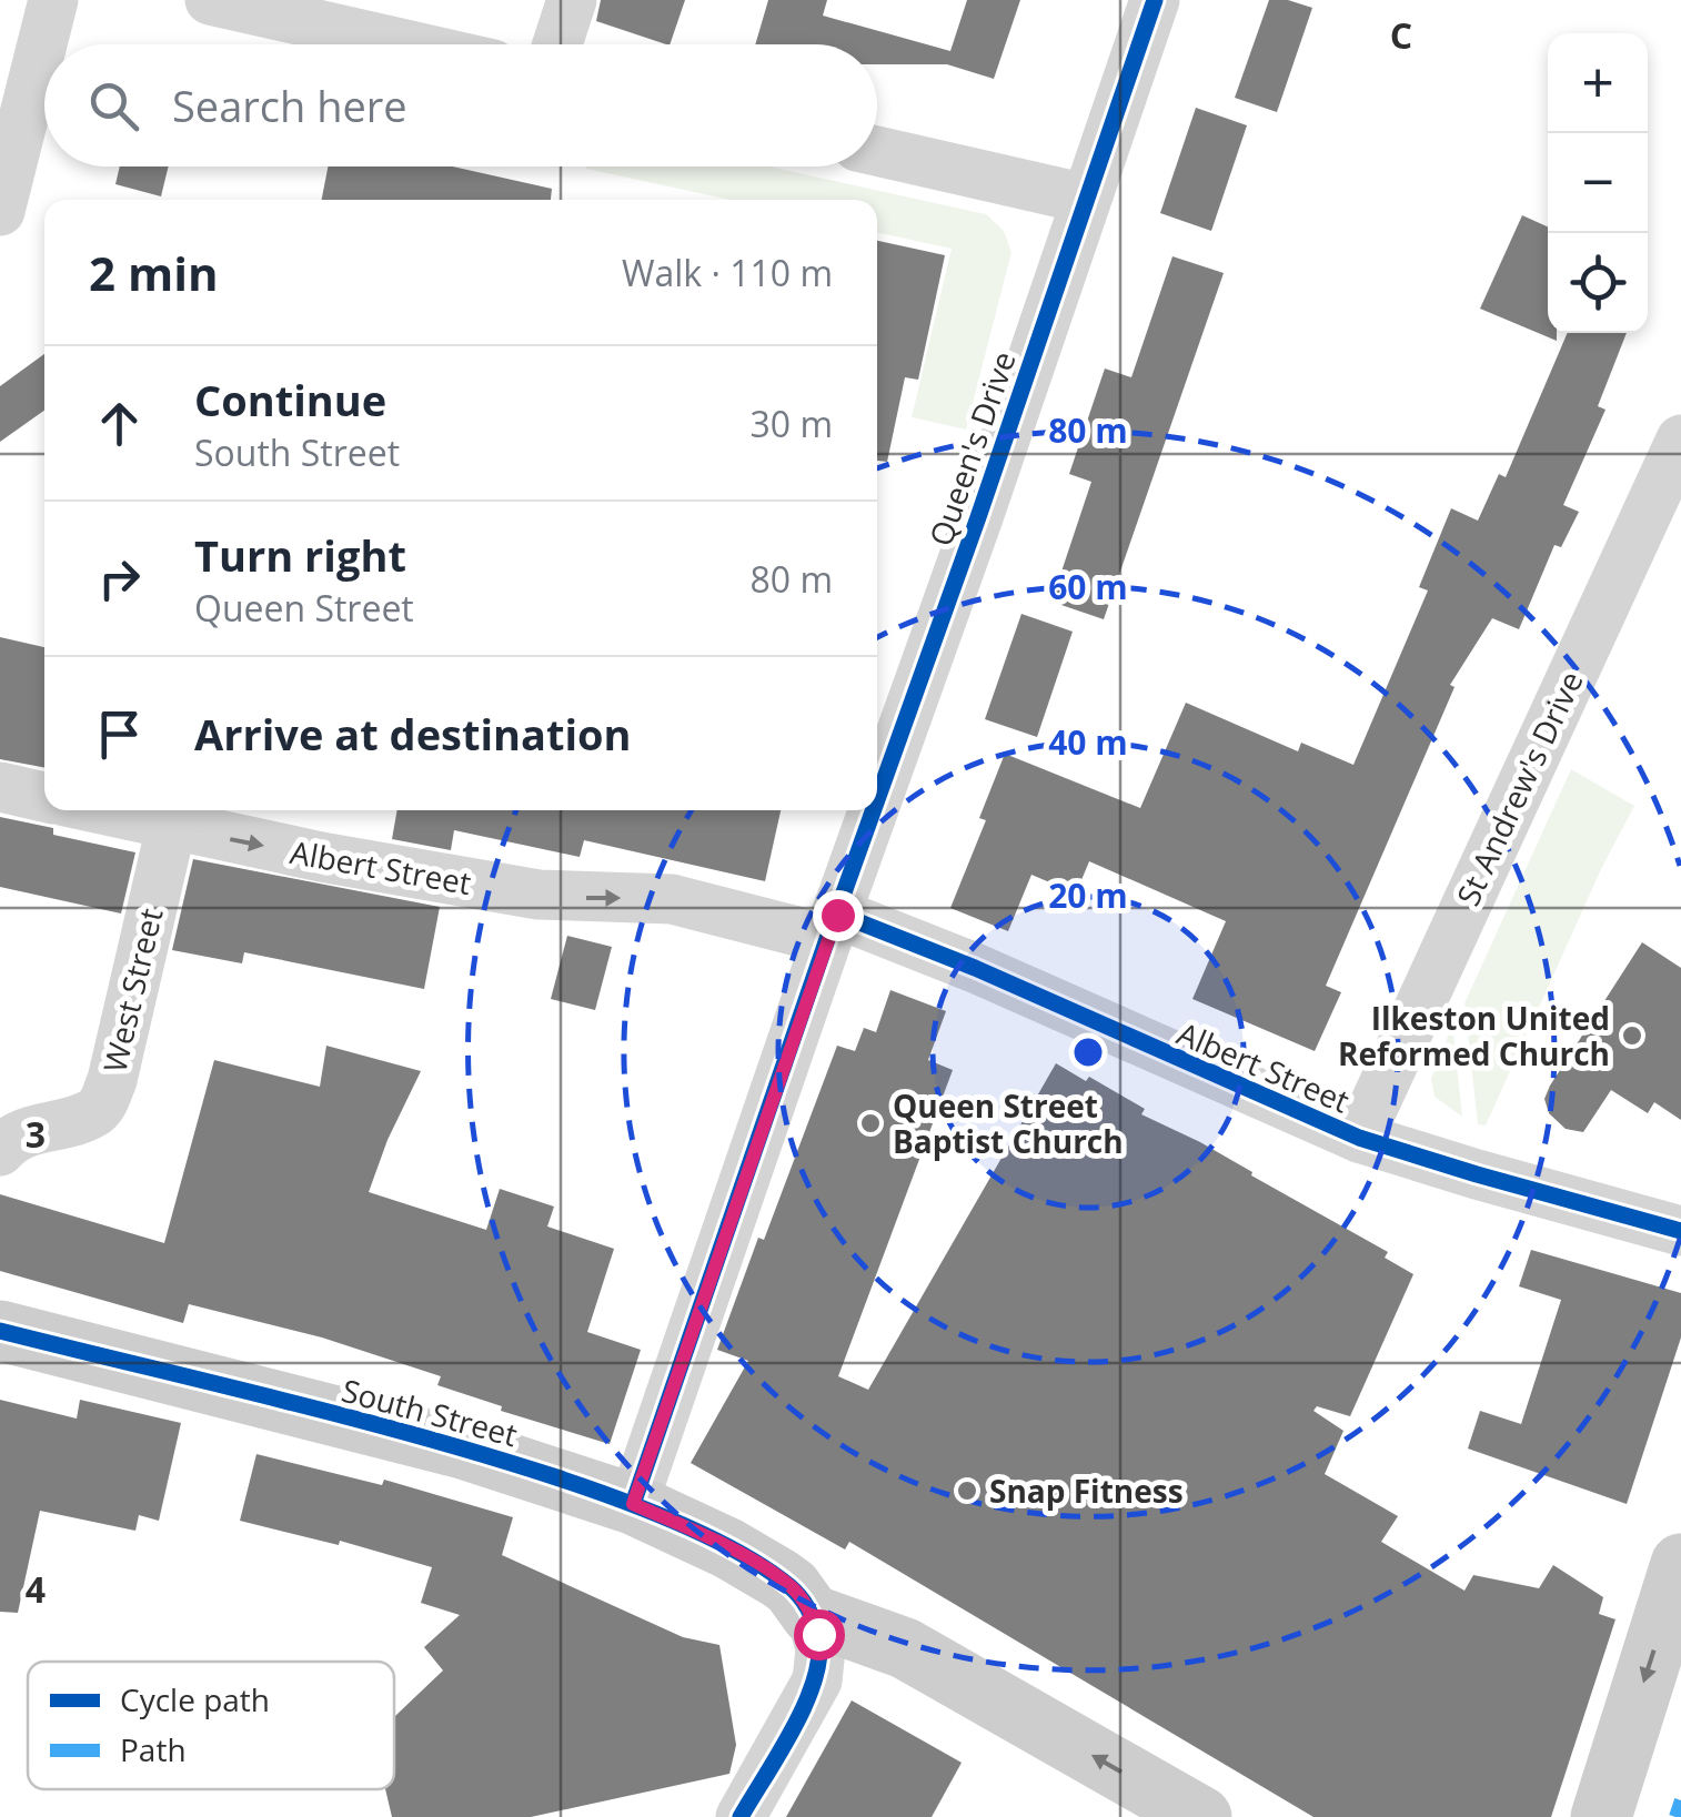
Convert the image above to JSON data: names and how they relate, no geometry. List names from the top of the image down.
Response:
{
  "streets": {
    "street": [
      "Queen's Drive",
      "St Andrew's Drive",
      "Albert Street",
      "West Street",
      "South Street"
    ]
  },
  "crossings": [
    ["Queen's Drive", "Albert Street"],
    ["Queen's Drive", "South Street"],
    ["St Andrew's Drive", "Albert Street"],
    ["Albert Street", "West Street"]
  ],
  "one_way": ["Albert Street"],
  "places": ["Ilkeston United Reformed Church", "Queen Street Baptist Church", "Snap Fitness"],
  "legend": ["Cycle path", "Path"],
  "page": {
    "map_buttons": ["+", "−"],
    "search": "Search here",
    "heading": ["2 min", "Walk · 110 m"],
    "list": [
      ["Continue", "South Street", "30 m"],
      ["Turn right", "Queen Street", "80 m"],
      "Arrive at destination"
    ]
  },
  "grid": {
    "columns": ["C"],
    "rows": ["3", "4"]
  },
  "rings": [
    "80 m",
    "60 m",
    "40 m",
    "20 m"
  ]
}
